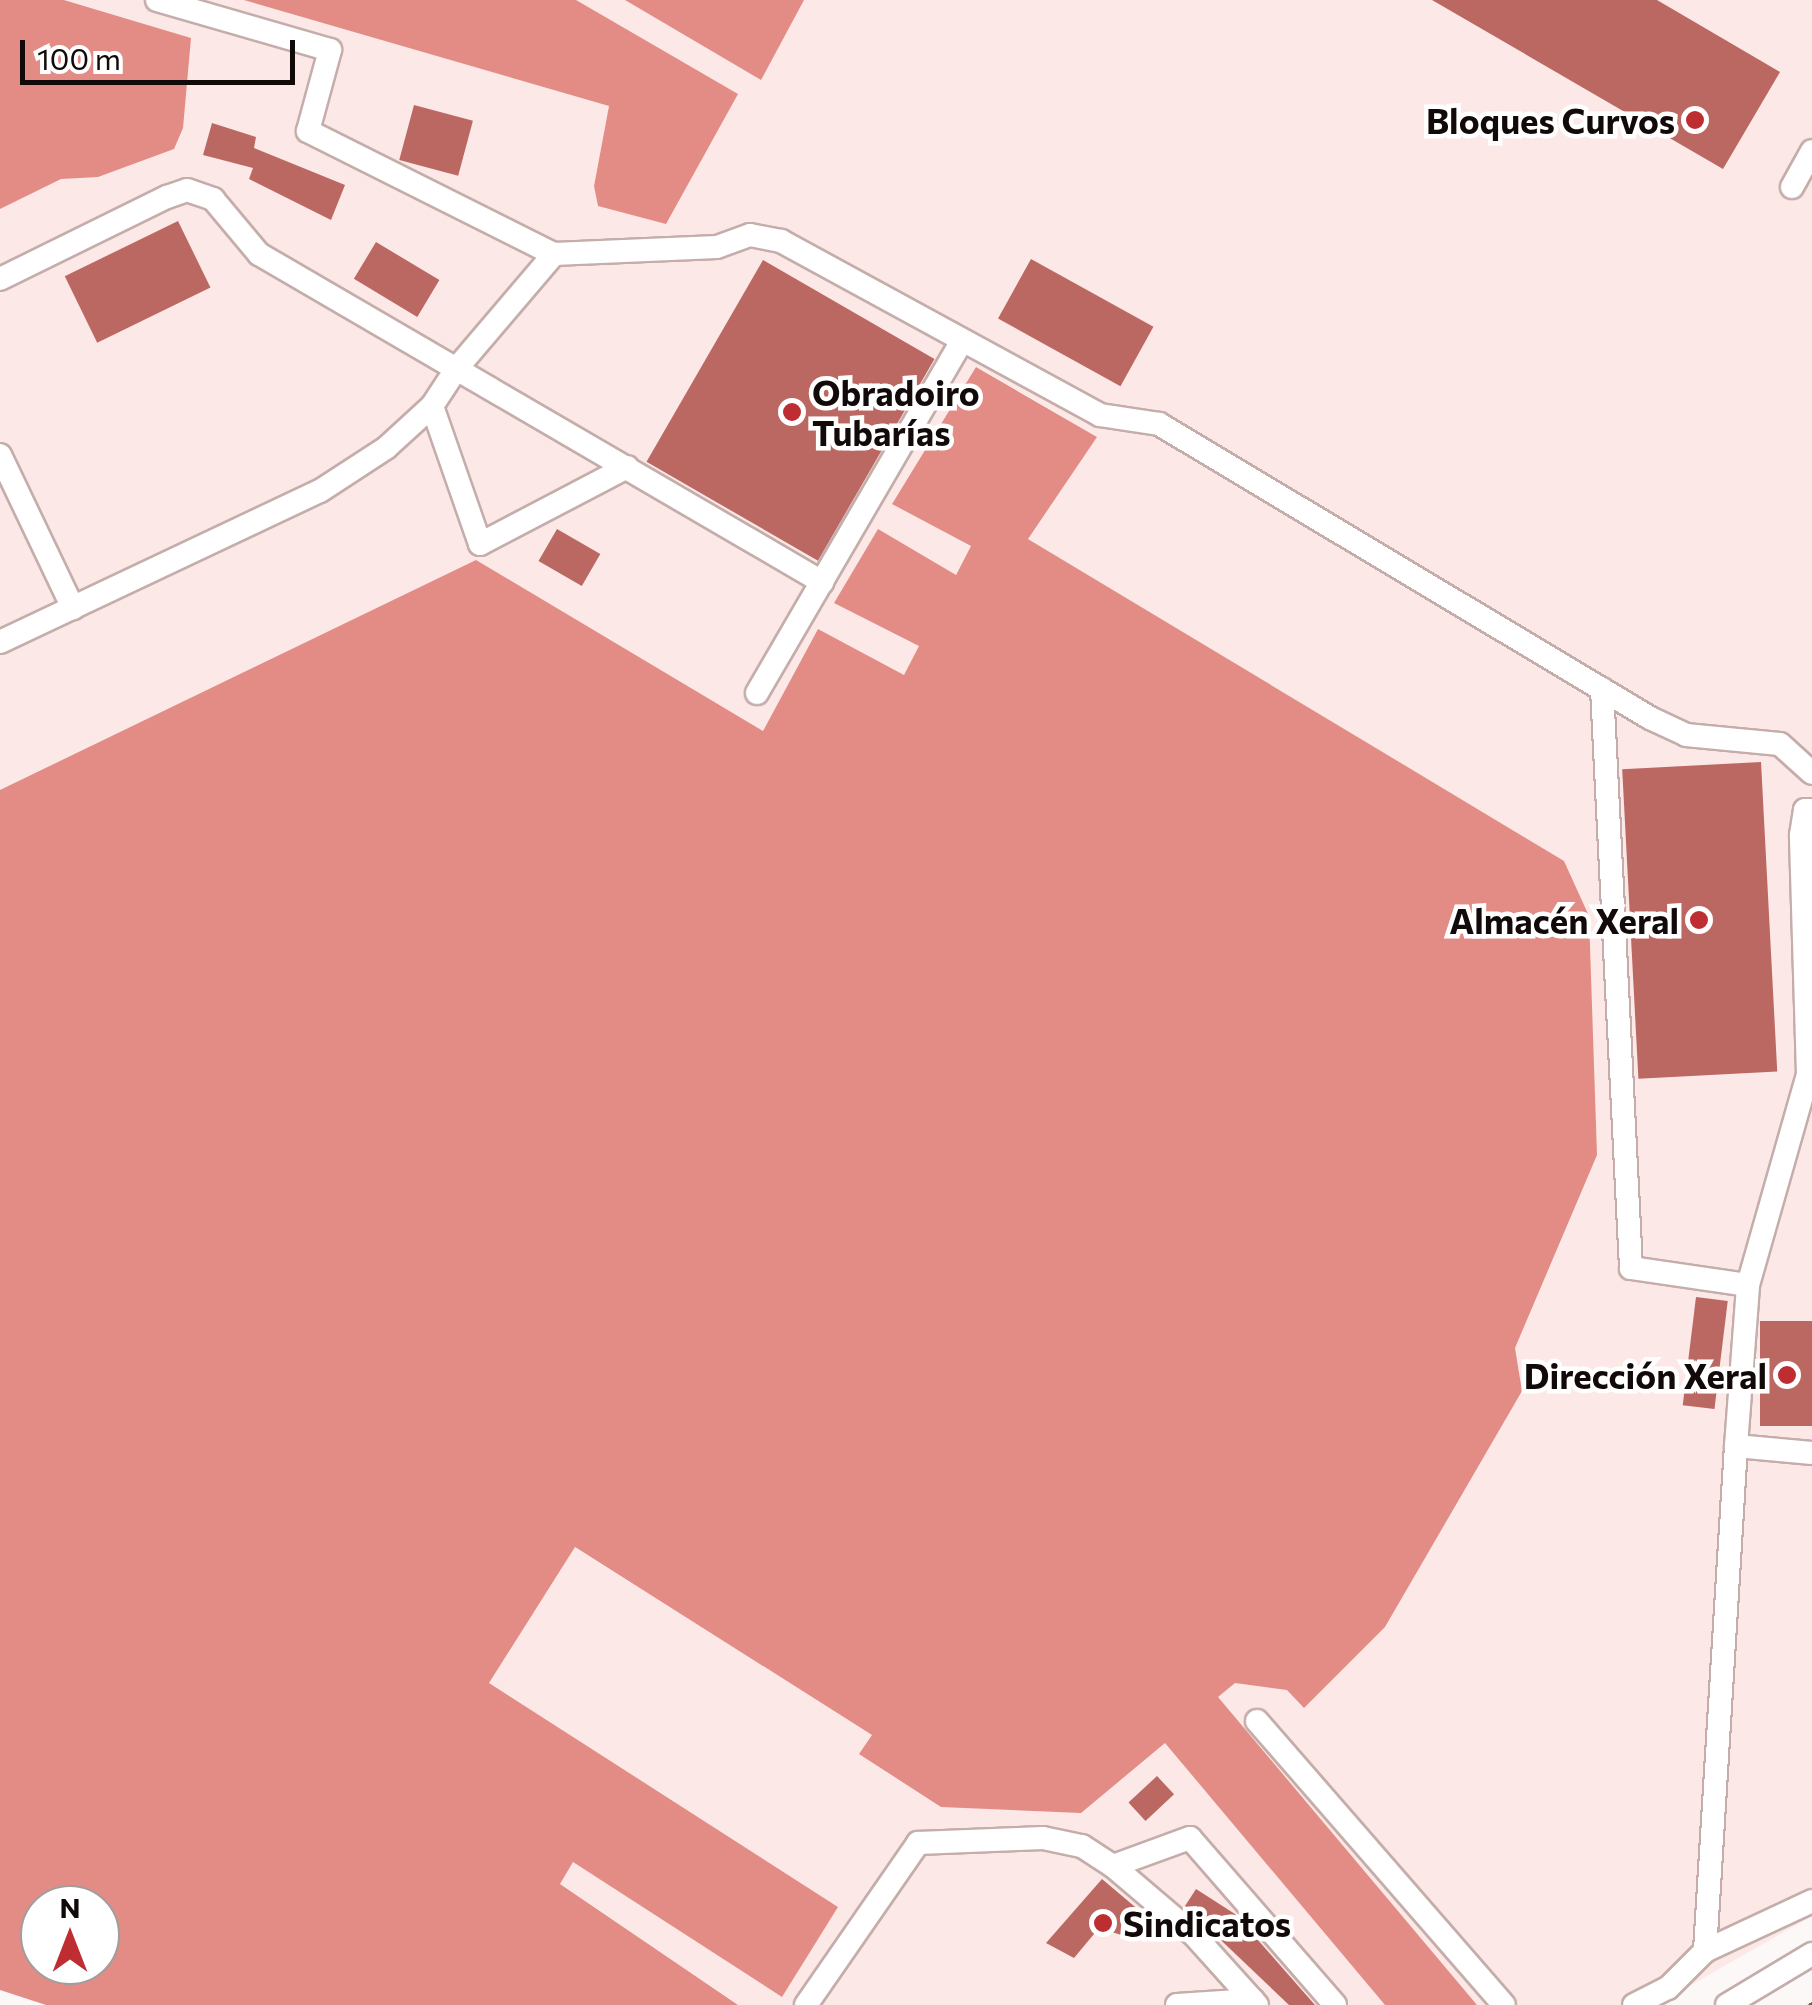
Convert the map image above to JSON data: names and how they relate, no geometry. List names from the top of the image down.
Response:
{
  "places": [
    "Bloques Curvos",
    "Obradoiro Tubarías",
    "Almacén Xeral",
    "Dirección Xeral",
    "Sindicatos"
  ],
  "scale_bar": "100 m",
  "north": "top"
}
